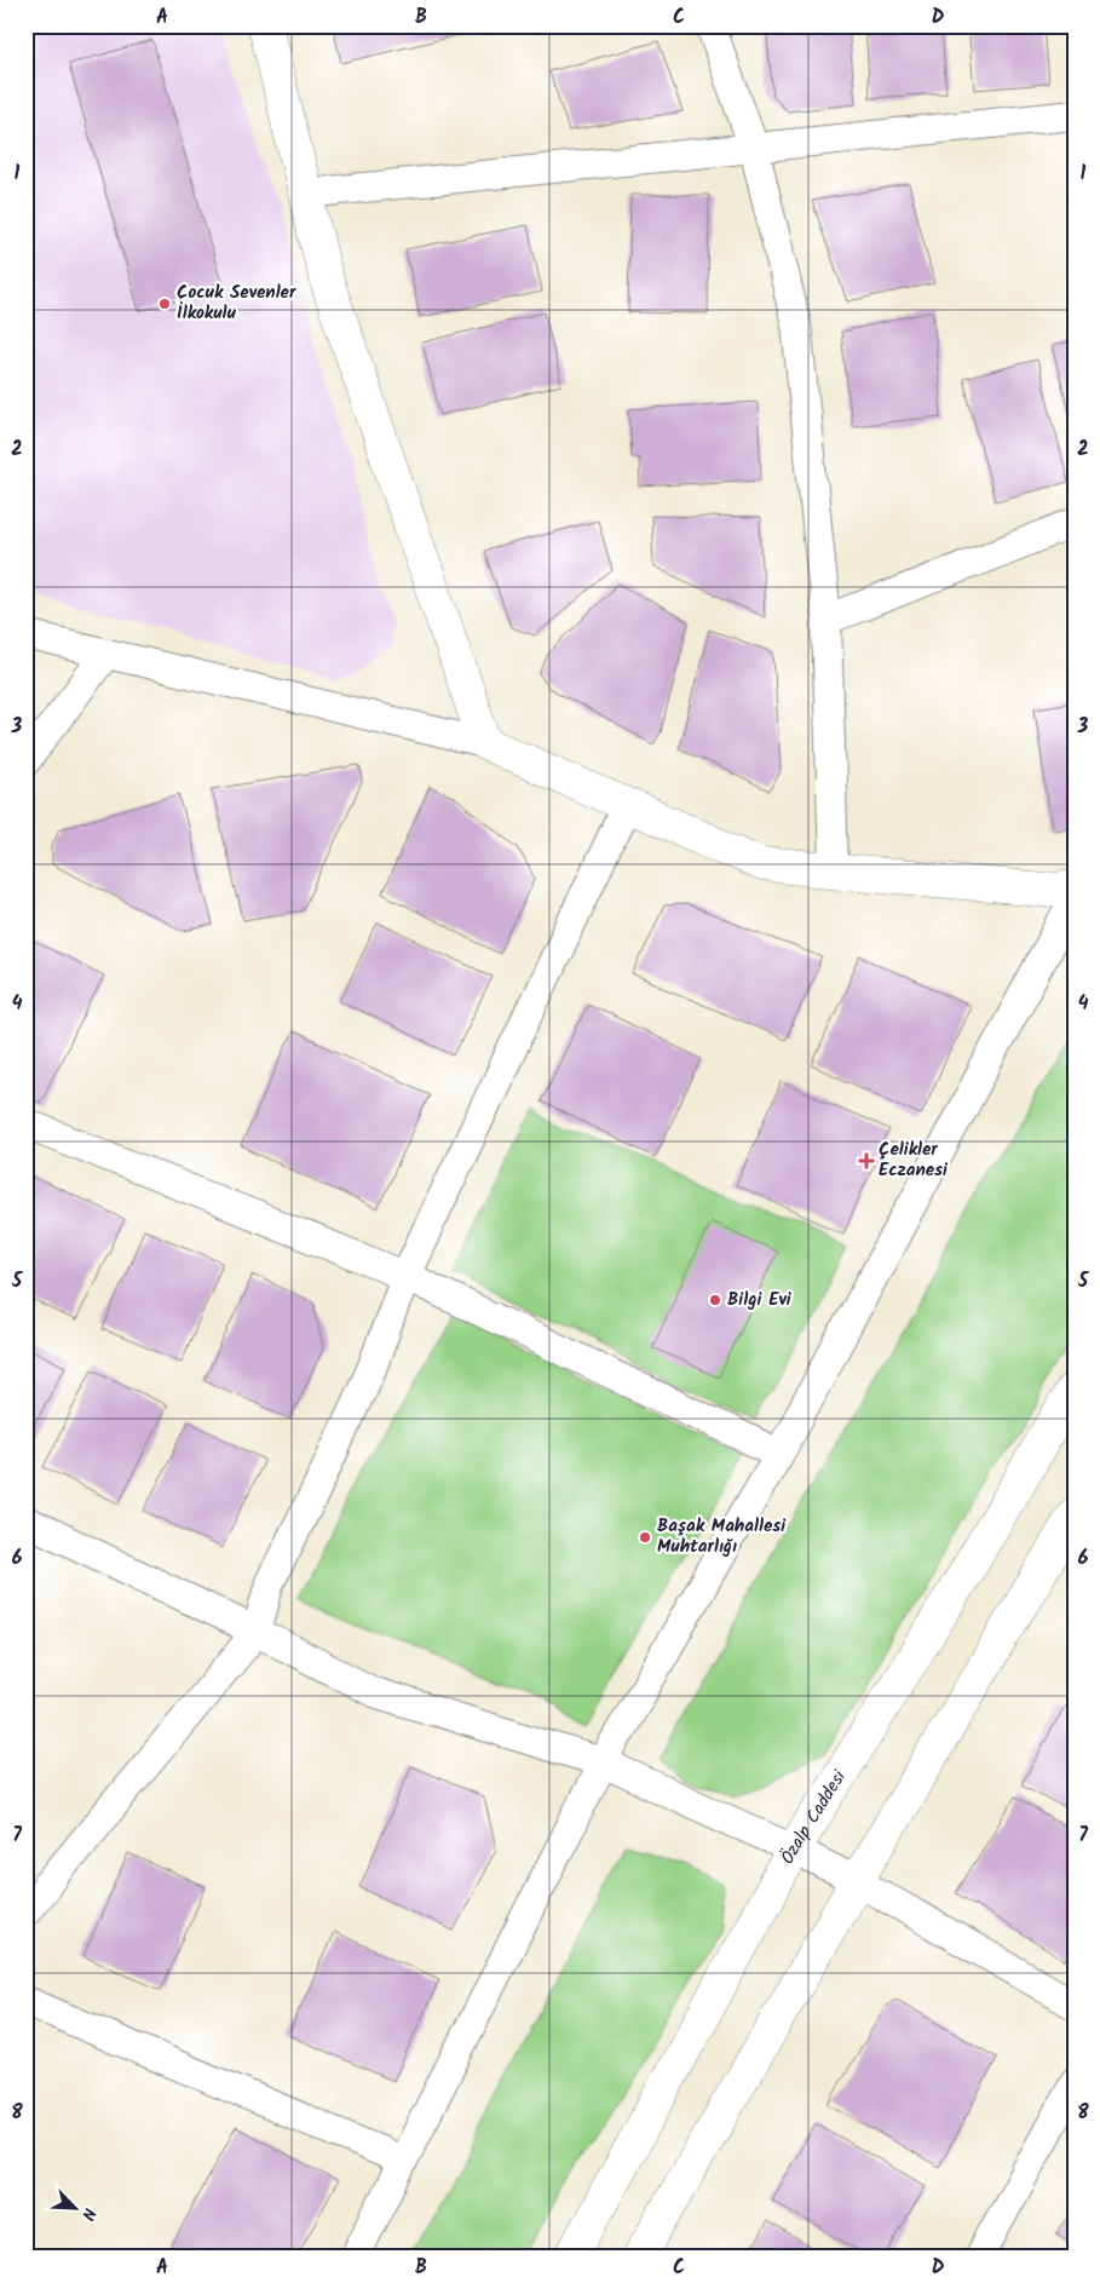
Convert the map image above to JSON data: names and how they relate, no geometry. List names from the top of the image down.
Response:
{
  "streets": {
    "main road": ["Özalp Caddesi"]
  },
  "places": {
    "other": ["Çocuk Sevenler İlkokulu", "Bilgi Evi", "Başak Mahallesi Muhtarlığı"],
    "health": ["Çelikler Eczanesi"]
  },
  "north": "bottom right",
  "grid": {
    "columns": [
      "A",
      "B",
      "C",
      "D"
    ],
    "rows": [
      "1",
      "2",
      "3",
      "4",
      "5",
      "6",
      "7",
      "8"
    ]
  }
}
